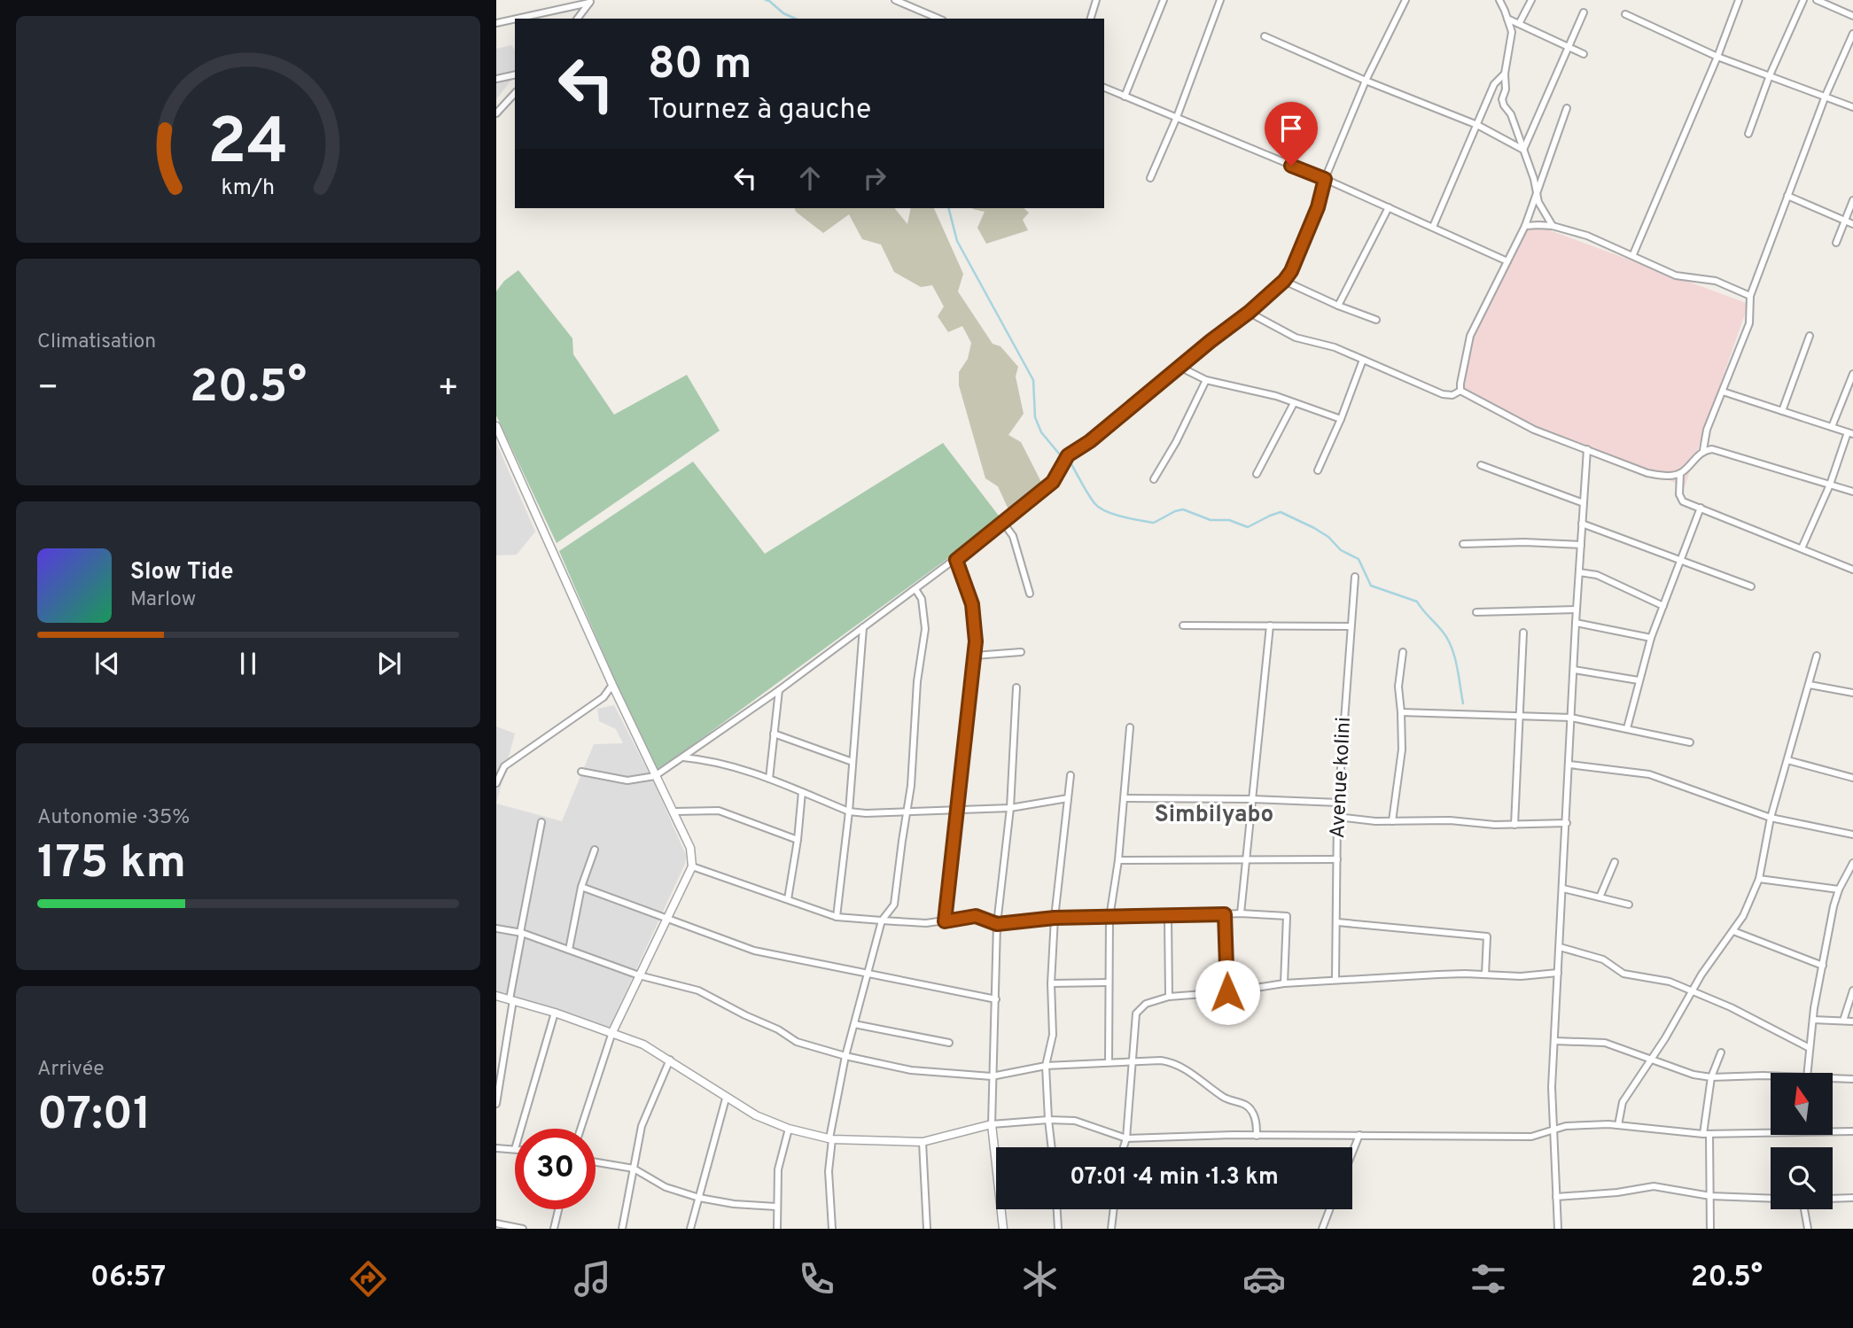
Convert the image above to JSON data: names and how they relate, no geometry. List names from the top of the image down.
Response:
{
  "streets": {
    "street": ["Avenue kolini"]
  },
  "districts": ["Simbilyabo"],
  "north": "top",
  "page": {
    "turn": ["80 m", "Tournez à gauche"],
    "tile": [
      "Climatisation",
      ["Autonomie · 35%", "175 km"],
      ["Arrivée", "07:01"]
    ],
    "heat": ["−", "20.5°", "+"],
    "song": ["Slow Tide", "Marlow"],
    "limit": "30",
    "trip": "07:01 · 4 min · 1.3 km",
    "tabs": ["06:57", "20.5°"],
    "gauge": ["24", "km/h"]
  }
}
